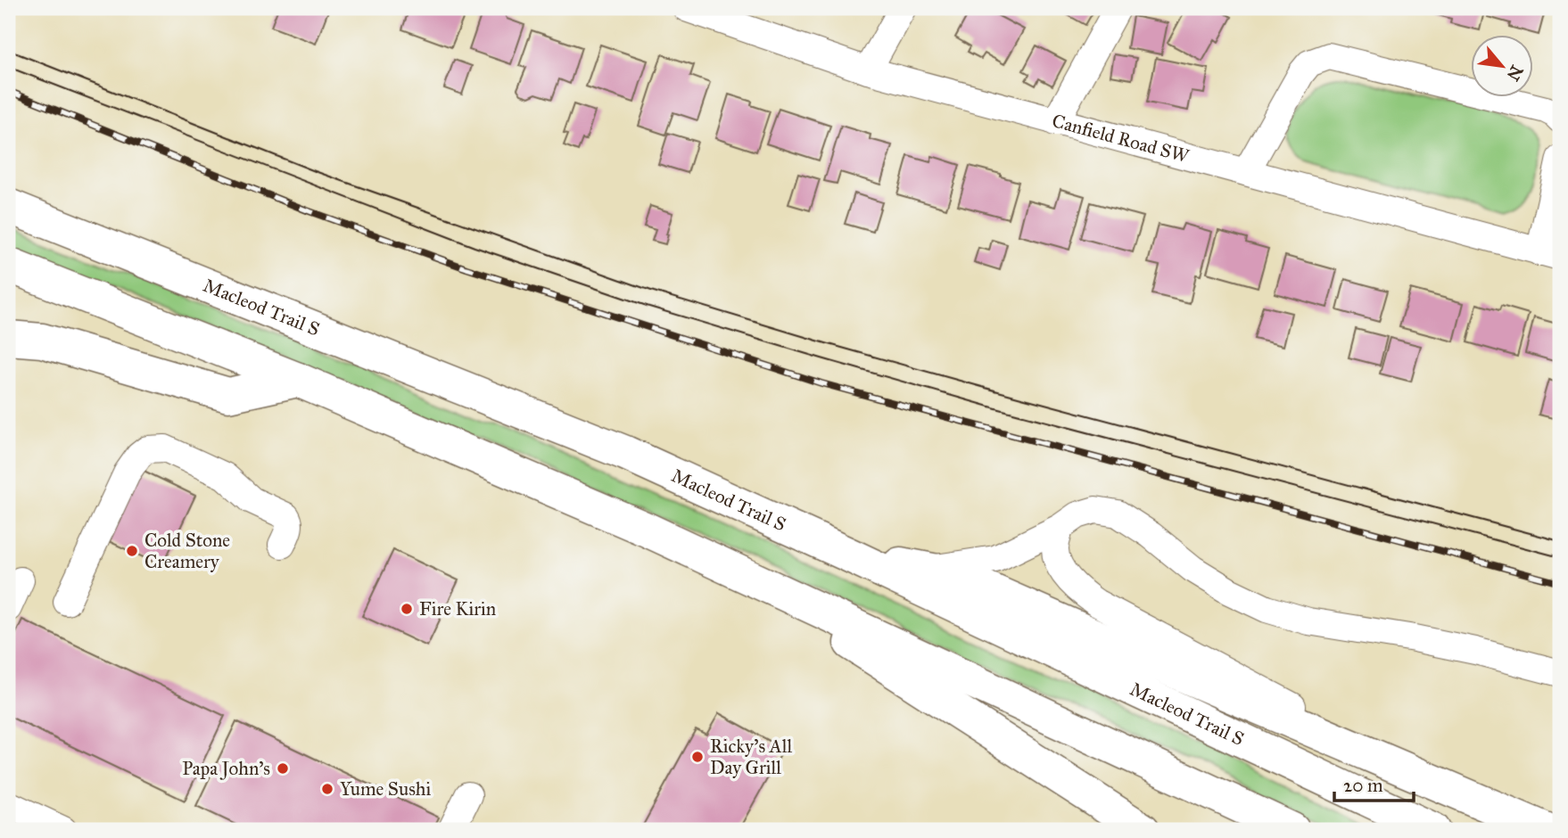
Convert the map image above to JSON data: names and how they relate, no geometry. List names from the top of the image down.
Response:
{
  "streets": {
    "highway": ["Macleod Trail S"],
    "street": ["Canfield Road SW"]
  },
  "places": [
    "Cold Stone Creamery",
    "Fire Kirin",
    "Ricky's All Day Grill",
    "Papa John's",
    "Yume Sushi"
  ],
  "scale_bar": "20 m",
  "north": "bottom right"
}
